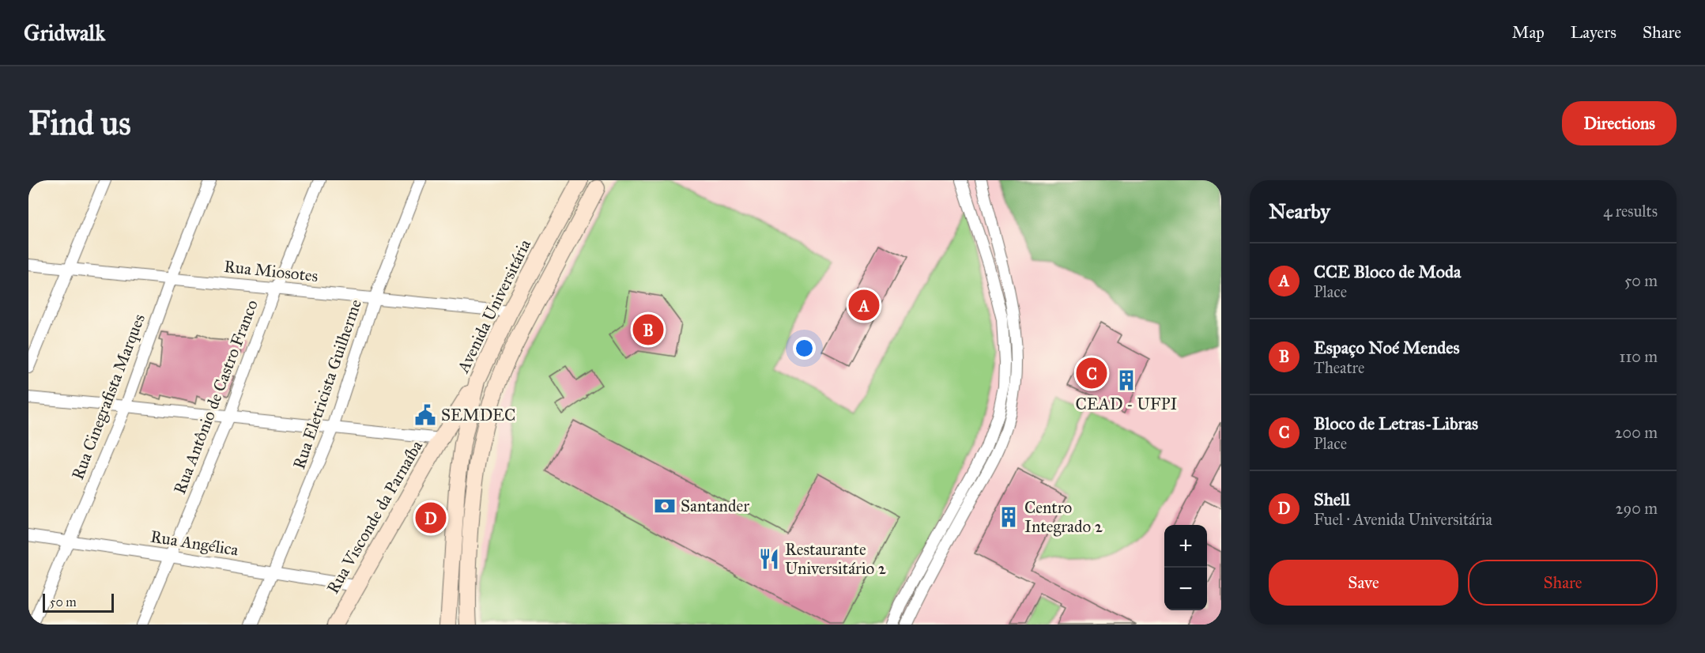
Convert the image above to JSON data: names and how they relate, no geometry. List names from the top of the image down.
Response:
{
  "streets": {
    "main road": ["Avenida Universitária", "Rua Visconde da Parnaíba"],
    "street": [
      "Rua Miosotes",
      "Rua Eletricista Guilherme",
      "Rua Cinegrafista Marques",
      "Rua Antônio de Castro Franco",
      "Rua Angélica"
    ]
  },
  "crossings": [
    ["Rua Miosotes", "Avenida Universitária"],
    ["Rua Miosotes", "Rua Eletricista Guilherme"],
    ["Rua Miosotes", "Rua Cinegrafista Marques"],
    ["Rua Miosotes", "Rua Antônio de Castro Franco"],
    ["Avenida Universitária", "Rua Visconde da Parnaíba"],
    ["Rua Eletricista Guilherme", "Rua Angélica"],
    ["Rua Cinegrafista Marques", "Rua Angélica"],
    ["Rua Antônio de Castro Franco", "Rua Angélica"],
    ["Rua Visconde da Parnaíba", "Rua Angélica"]
  ],
  "places": {
    "building": ["CEAD - UFPI", "Centro Integrado 2"],
    "public building": ["SEMDEC"],
    "bank": ["Santander"],
    "restaurant": ["Restaurante Universitário 2"]
  },
  "scale_bar": "50 m",
  "page": {
    "header": "Gridwalk",
    "nav": ["Map", "Layers", "Share"],
    "buttons": [
      "Directions",
      ["Save", "Share"]
    ],
    "title": "Find us",
    "heading": ["Nearby", "4 results"],
    "list": [
      {
        "mark": "A",
        "name": "CCE Bloco de Moda",
        "note": "Place",
        "value": "50 m"
      },
      {
        "mark": "B",
        "name": "Espaço Noé Mendes",
        "note": "Theatre",
        "value": "110 m"
      },
      {
        "mark": "C",
        "name": "Bloco de Letras-Libras",
        "note": "Place",
        "value": "200 m"
      },
      {
        "mark": "D",
        "name": "Shell",
        "note": "Fuel · Avenida Universitária",
        "value": "290 m"
      }
    ],
    "pins": [
      "A",
      "B",
      "C",
      "D"
    ],
    "map_buttons": ["+", "−"],
    "scale": "50 m"
  }
}
